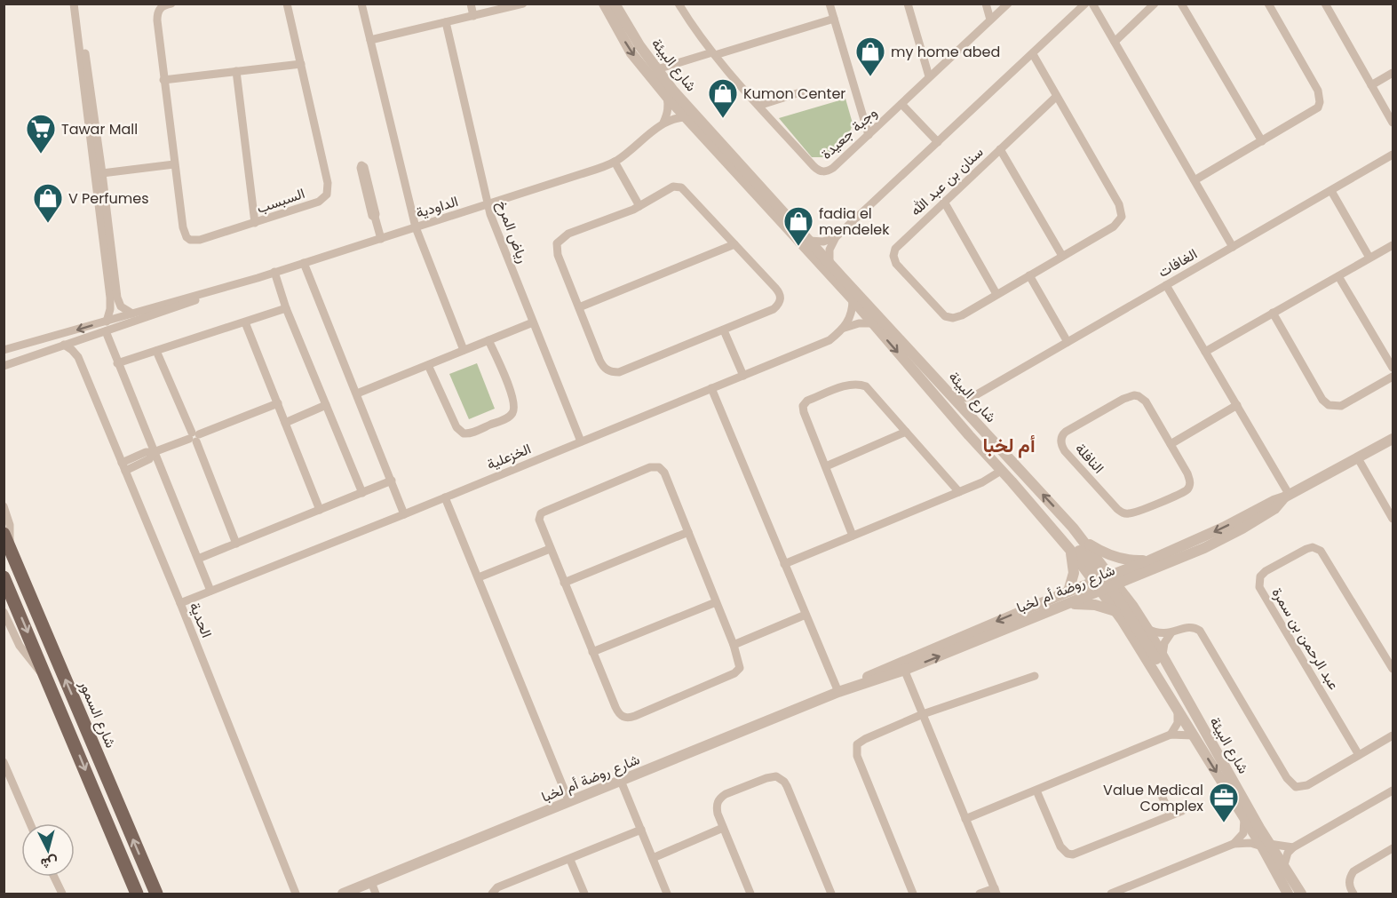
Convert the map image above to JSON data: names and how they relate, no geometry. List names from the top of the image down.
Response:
{
  "streets": {
    "main road": ["شارع السمور"],
    "street": [
      "شارع البيئة",
      "وجبة جعيدة",
      "سنان بن عبد الله",
      "السبسب",
      "الداودية",
      "رياض المرخ",
      "الغافات",
      "الخزعلية",
      "النافلة",
      "شارع روضة أم لخبا",
      "الحدية",
      "عبد الرحمن بن سمرة"
    ]
  },
  "crossings": [
    ["شارع البيئة", "الداودية"],
    ["شارع البيئة", "الغافات"],
    ["شارع البيئة", "الخزعلية"],
    ["شارع البيئة", "شارع روضة أم لخبا"],
    ["الداودية", "رياض المرخ"],
    ["الداودية", "الحدية"],
    ["رياض المرخ", "الخزعلية"],
    ["الخزعلية", "الحدية"]
  ],
  "districts": ["أم لخبا"],
  "places": {
    "shop": [
      "my home abed",
      "Kumon Center",
      "V Perfumes",
      "fadia el mendelek"
    ],
    "supermarket": ["Tawar Mall"],
    "office": ["Value Medical Complex"]
  },
  "north": "bottom"
}
